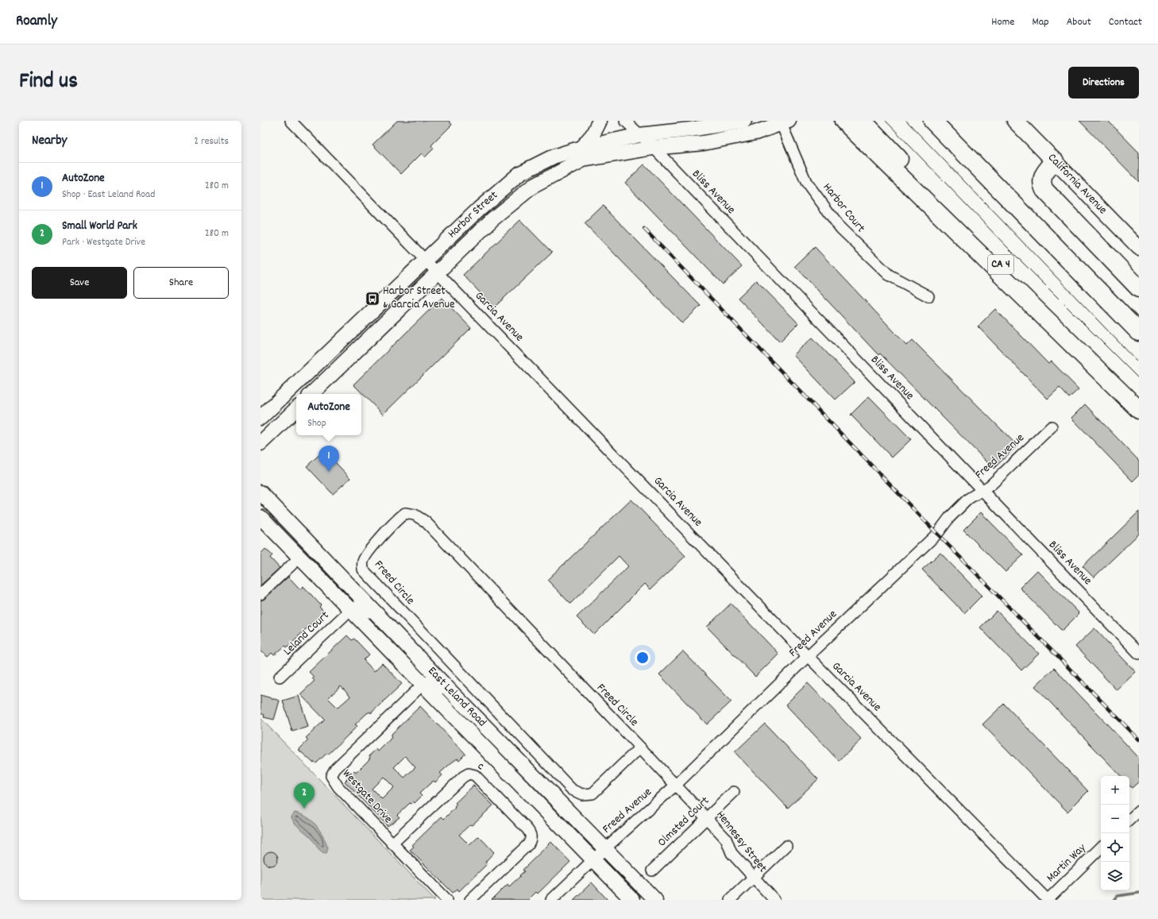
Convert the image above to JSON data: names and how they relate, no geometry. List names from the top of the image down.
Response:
{
  "streets": {
    "highway": ["CA 4"],
    "main road": ["California Avenue"],
    "street": [
      "Bliss Avenue",
      "Harbor Court",
      "Harbor Street",
      "Garcia Avenue",
      "Freed Avenue",
      "Freed Circle",
      "Leland Court",
      "East Leland Road",
      "c",
      "Westgate Drive",
      "Olmsted Court",
      "Hennessy Street",
      "Martin Way"
    ]
  },
  "crossings": [
    ["Bliss Avenue", "Harbor Street"],
    ["Bliss Avenue", "Freed Avenue"],
    ["Harbor Court", "Harbor Street"],
    ["Harbor Street", "Garcia Avenue"],
    ["Garcia Avenue", "Freed Avenue"],
    ["Garcia Avenue", "Martin Way"],
    ["Freed Avenue", "Freed Circle"],
    ["Freed Avenue", "East Leland Road"],
    ["Freed Avenue", "Hennessy Street"],
    ["Freed Circle", "Hennessy Street"],
    ["Leland Court", "East Leland Road"],
    ["East Leland Road", "Westgate Drive"],
    ["c", "Westgate Drive"],
    ["Olmsted Court", "Hennessy Street"]
  ],
  "places": {
    "bus stop": ["Harbor Street & Garcia Avenue"]
  },
  "page": {
    "header": "Roamly",
    "nav": [
      "Home",
      "Map",
      "About",
      "Contact"
    ],
    "title": "Find us",
    "buttons": [
      "Directions",
      ["Save", "Share"]
    ],
    "heading": ["Nearby", "2 results"],
    "list": [
      {
        "mark": "1",
        "name": "AutoZone",
        "note": "Shop · East Leland Road",
        "value": "280 m"
      },
      {
        "mark": "2",
        "name": "Small World Park",
        "note": "Park · Westgate Drive",
        "value": "280 m"
      }
    ],
    "popup": ["AutoZone", "Shop"],
    "pins": ["1", "2"],
    "map_buttons": ["+", "−"]
  }
}
